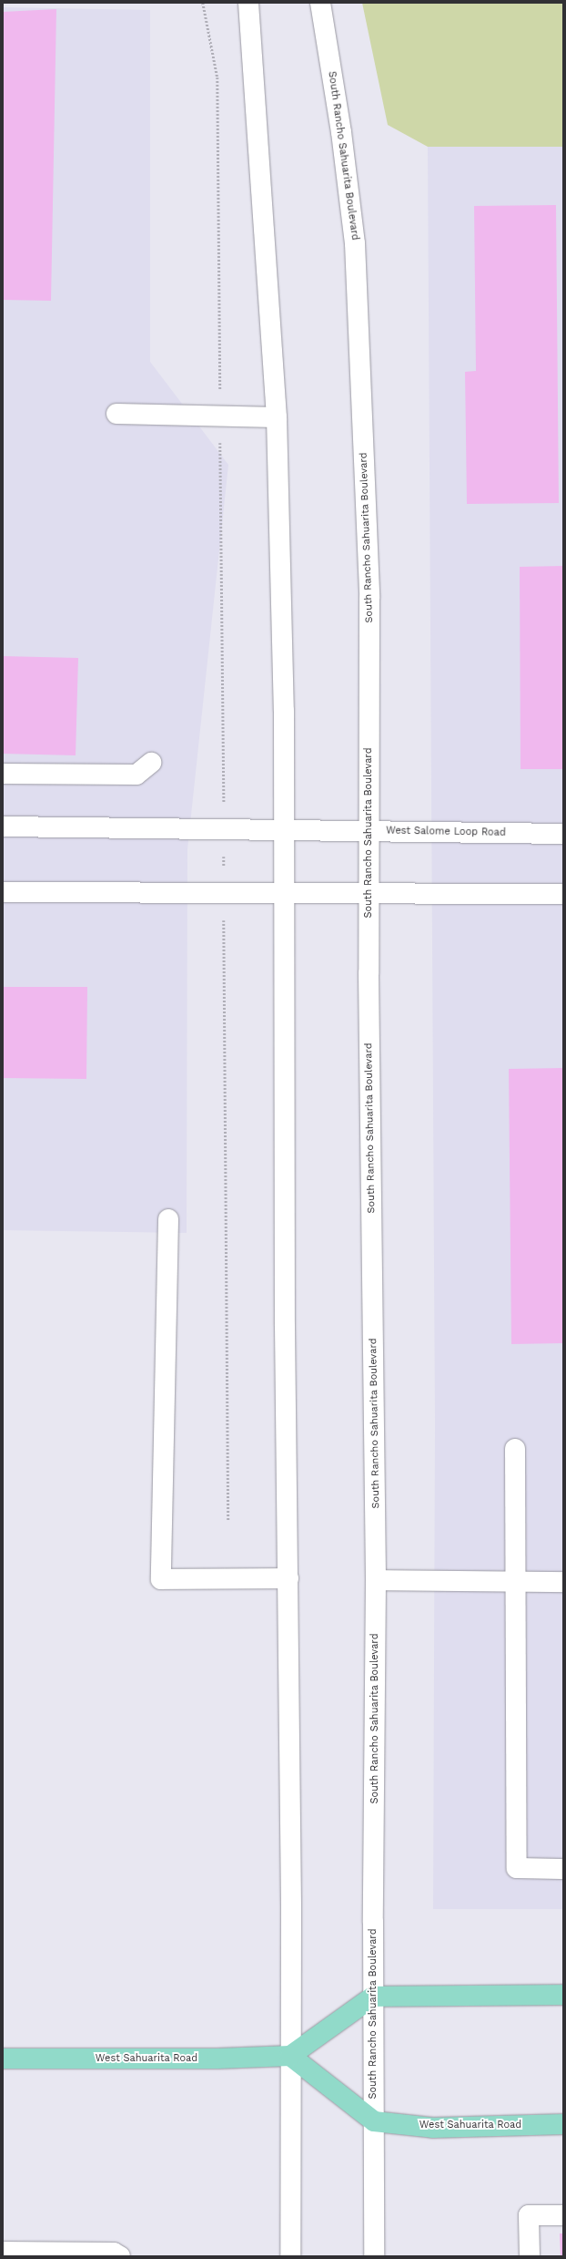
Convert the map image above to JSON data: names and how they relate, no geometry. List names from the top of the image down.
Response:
{
  "streets": {
    "main road": ["West Sahuarita Road"],
    "street": ["South Rancho Sahuarita Boulevard", "West Salome Loop Road"]
  },
  "crossings": [
    ["South Rancho Sahuarita Boulevard", "West Salome Loop Road"],
    ["South Rancho Sahuarita Boulevard", "West Sahuarita Road"]
  ]
}
